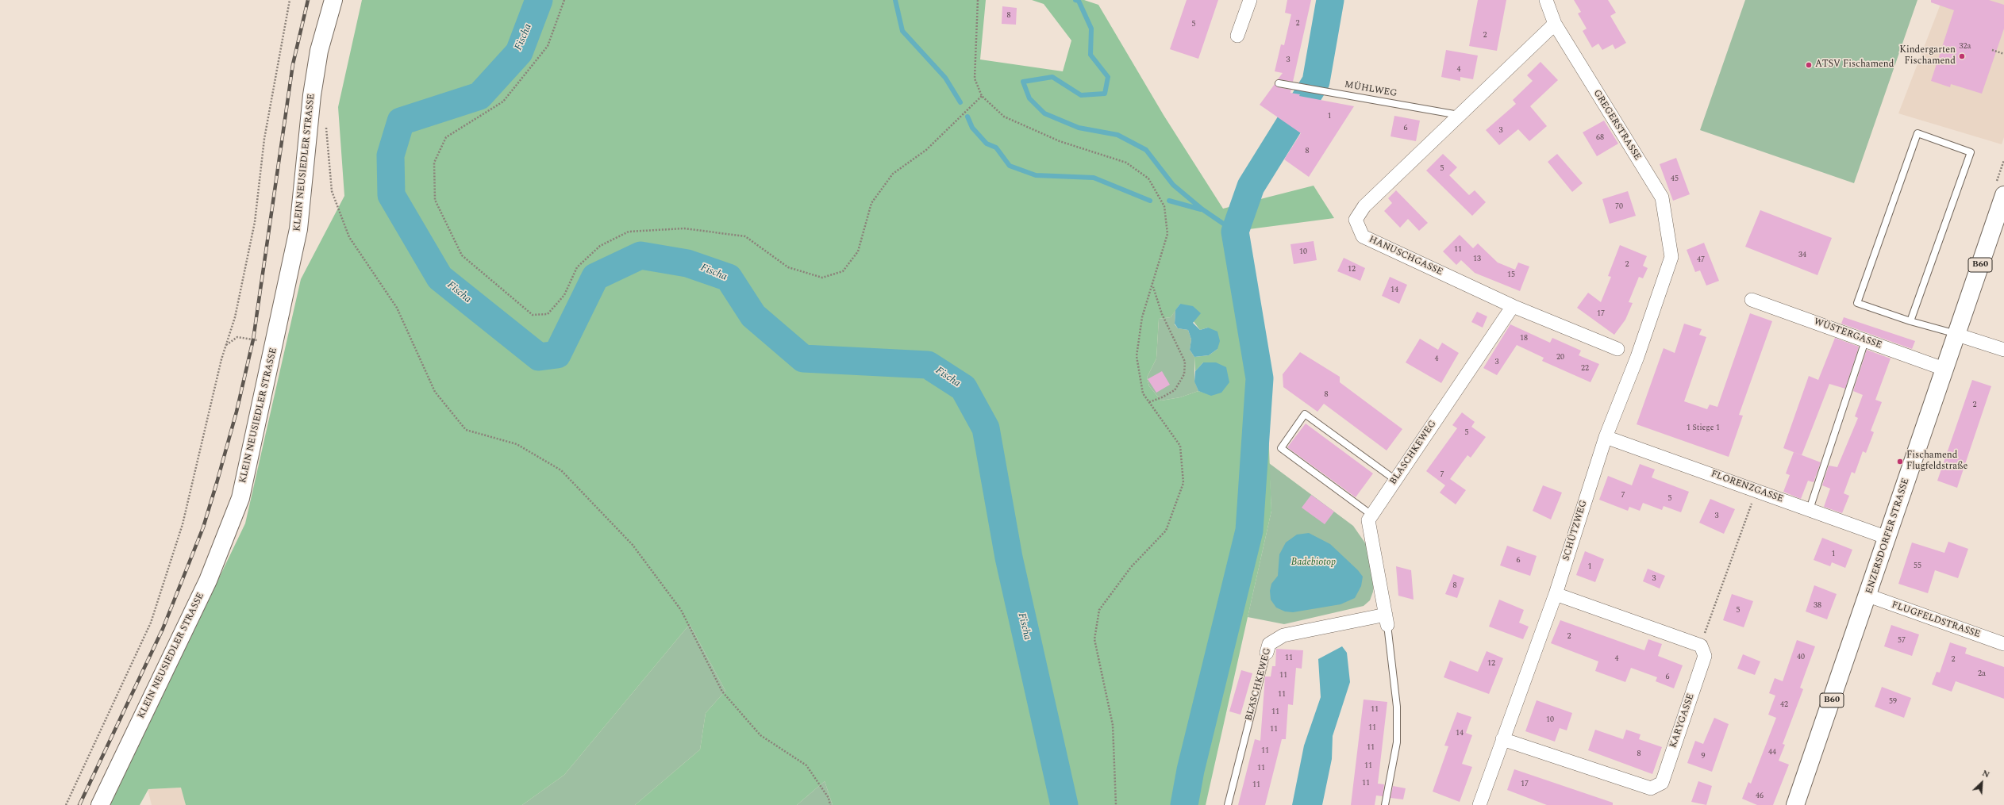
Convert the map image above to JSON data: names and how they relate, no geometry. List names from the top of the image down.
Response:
{
  "streets": {
    "main road": ["KLEIN NEUSIEDLER STRASSE", "B60", "ENZERSDORFER STRASSE"],
    "street": [
      "GREGERSTRASSE",
      "HANUSCHGASSE",
      "WÜSTERGASSE",
      "BLASCHKEWEG",
      "FLORENZGASSE",
      "SCHÜTZWEG",
      "FLUGFELDSTRASSE",
      "KARYGASSE"
    ],
    "lane": ["MÜHLWEG"]
  },
  "crossings": [
    ["MÜHLWEG", "HANUSCHGASSE"],
    ["GREGERSTRASSE", "HANUSCHGASSE"],
    ["GREGERSTRASSE", "SCHÜTZWEG"],
    ["HANUSCHGASSE", "BLASCHKEWEG"],
    ["WÜSTERGASSE", "ENZERSDORFER STRASSE"],
    ["FLORENZGASSE", "SCHÜTZWEG"],
    ["FLORENZGASSE", "ENZERSDORFER STRASSE"],
    ["SCHÜTZWEG", "KARYGASSE"],
    ["ENZERSDORFER STRASSE", "FLUGFELDSTRASSE"]
  ],
  "water": ["Fischa"],
  "parks": ["Badebiotop"],
  "places": ["Kindergarten Fischamend", "ATSV Fischamend", "Fischamend Flugfeldstraße"],
  "house_numbers": [
    "8",
    "2",
    "5",
    "2",
    "32a",
    "3",
    "4",
    "1",
    "6",
    "3",
    "68",
    "8",
    "5",
    "45",
    "70",
    "11",
    "10",
    "34",
    "13",
    "47",
    "2",
    "12",
    "15",
    "14",
    "17",
    "18",
    "20",
    "4",
    "3",
    "22",
    "8",
    "2",
    "1 Stiege 1",
    "5",
    "7",
    "7",
    "5",
    "3",
    "1",
    "6",
    "55",
    "1",
    "3",
    "8",
    "38",
    "5",
    "2",
    "57",
    "40",
    "11",
    "4",
    "2",
    "12",
    "2a",
    "11",
    "6",
    "11",
    "59",
    "42",
    "11",
    "11",
    "10",
    "11",
    "11",
    "14",
    "11",
    "11",
    "44",
    "8",
    "9",
    "11",
    "11",
    "11",
    "17",
    "11",
    "46"
  ],
  "north": "top right"
}
